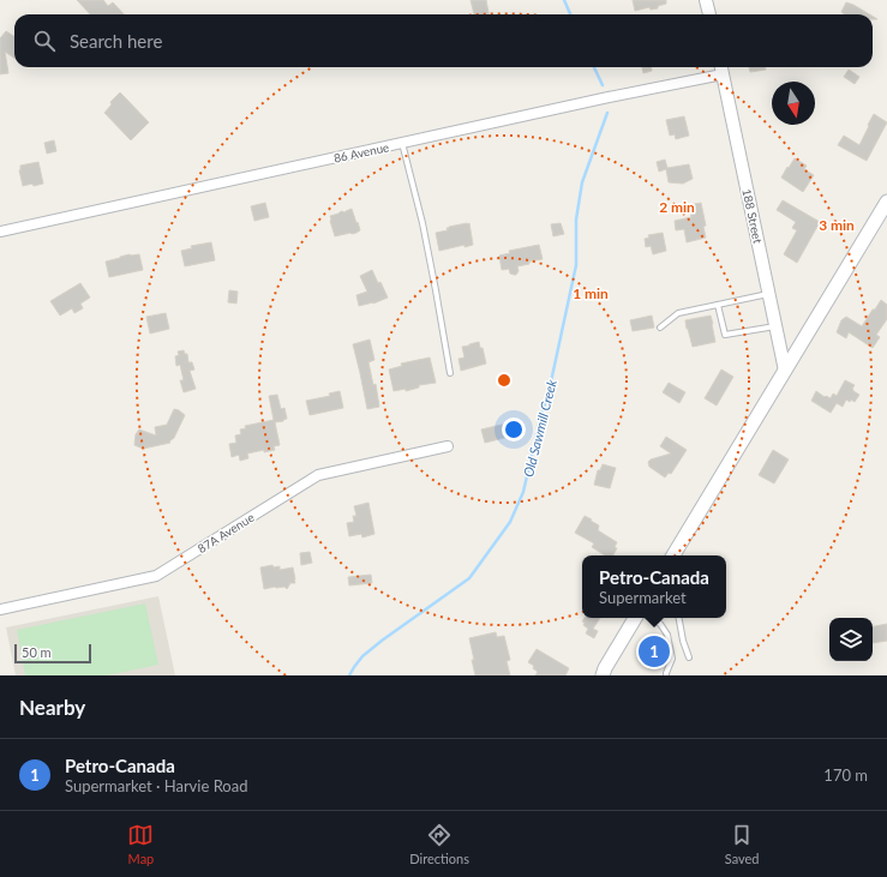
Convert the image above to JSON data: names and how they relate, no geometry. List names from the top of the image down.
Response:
{
  "streets": {
    "street": ["86 Avenue", "188 Street", "87A Avenue"]
  },
  "crossings": [
    ["86 Avenue", "188 Street"]
  ],
  "water": ["Old Sawmill Creek"],
  "scale_bar": "50 m",
  "north": "bottom",
  "page": {
    "search": "Search here",
    "popup": ["Petro-Canada", "Supermarket"],
    "pins": "1",
    "scale": "50 m",
    "heading": "Nearby",
    "list": [
      {
        "mark": "1",
        "name": "Petro-Canada",
        "note": "Supermarket · Harvie Road",
        "value": "170 m"
      }
    ],
    "nav": ["Map", "Directions", "Saved"]
  },
  "rings": ["2 min", "3 min", "1 min"]
}
